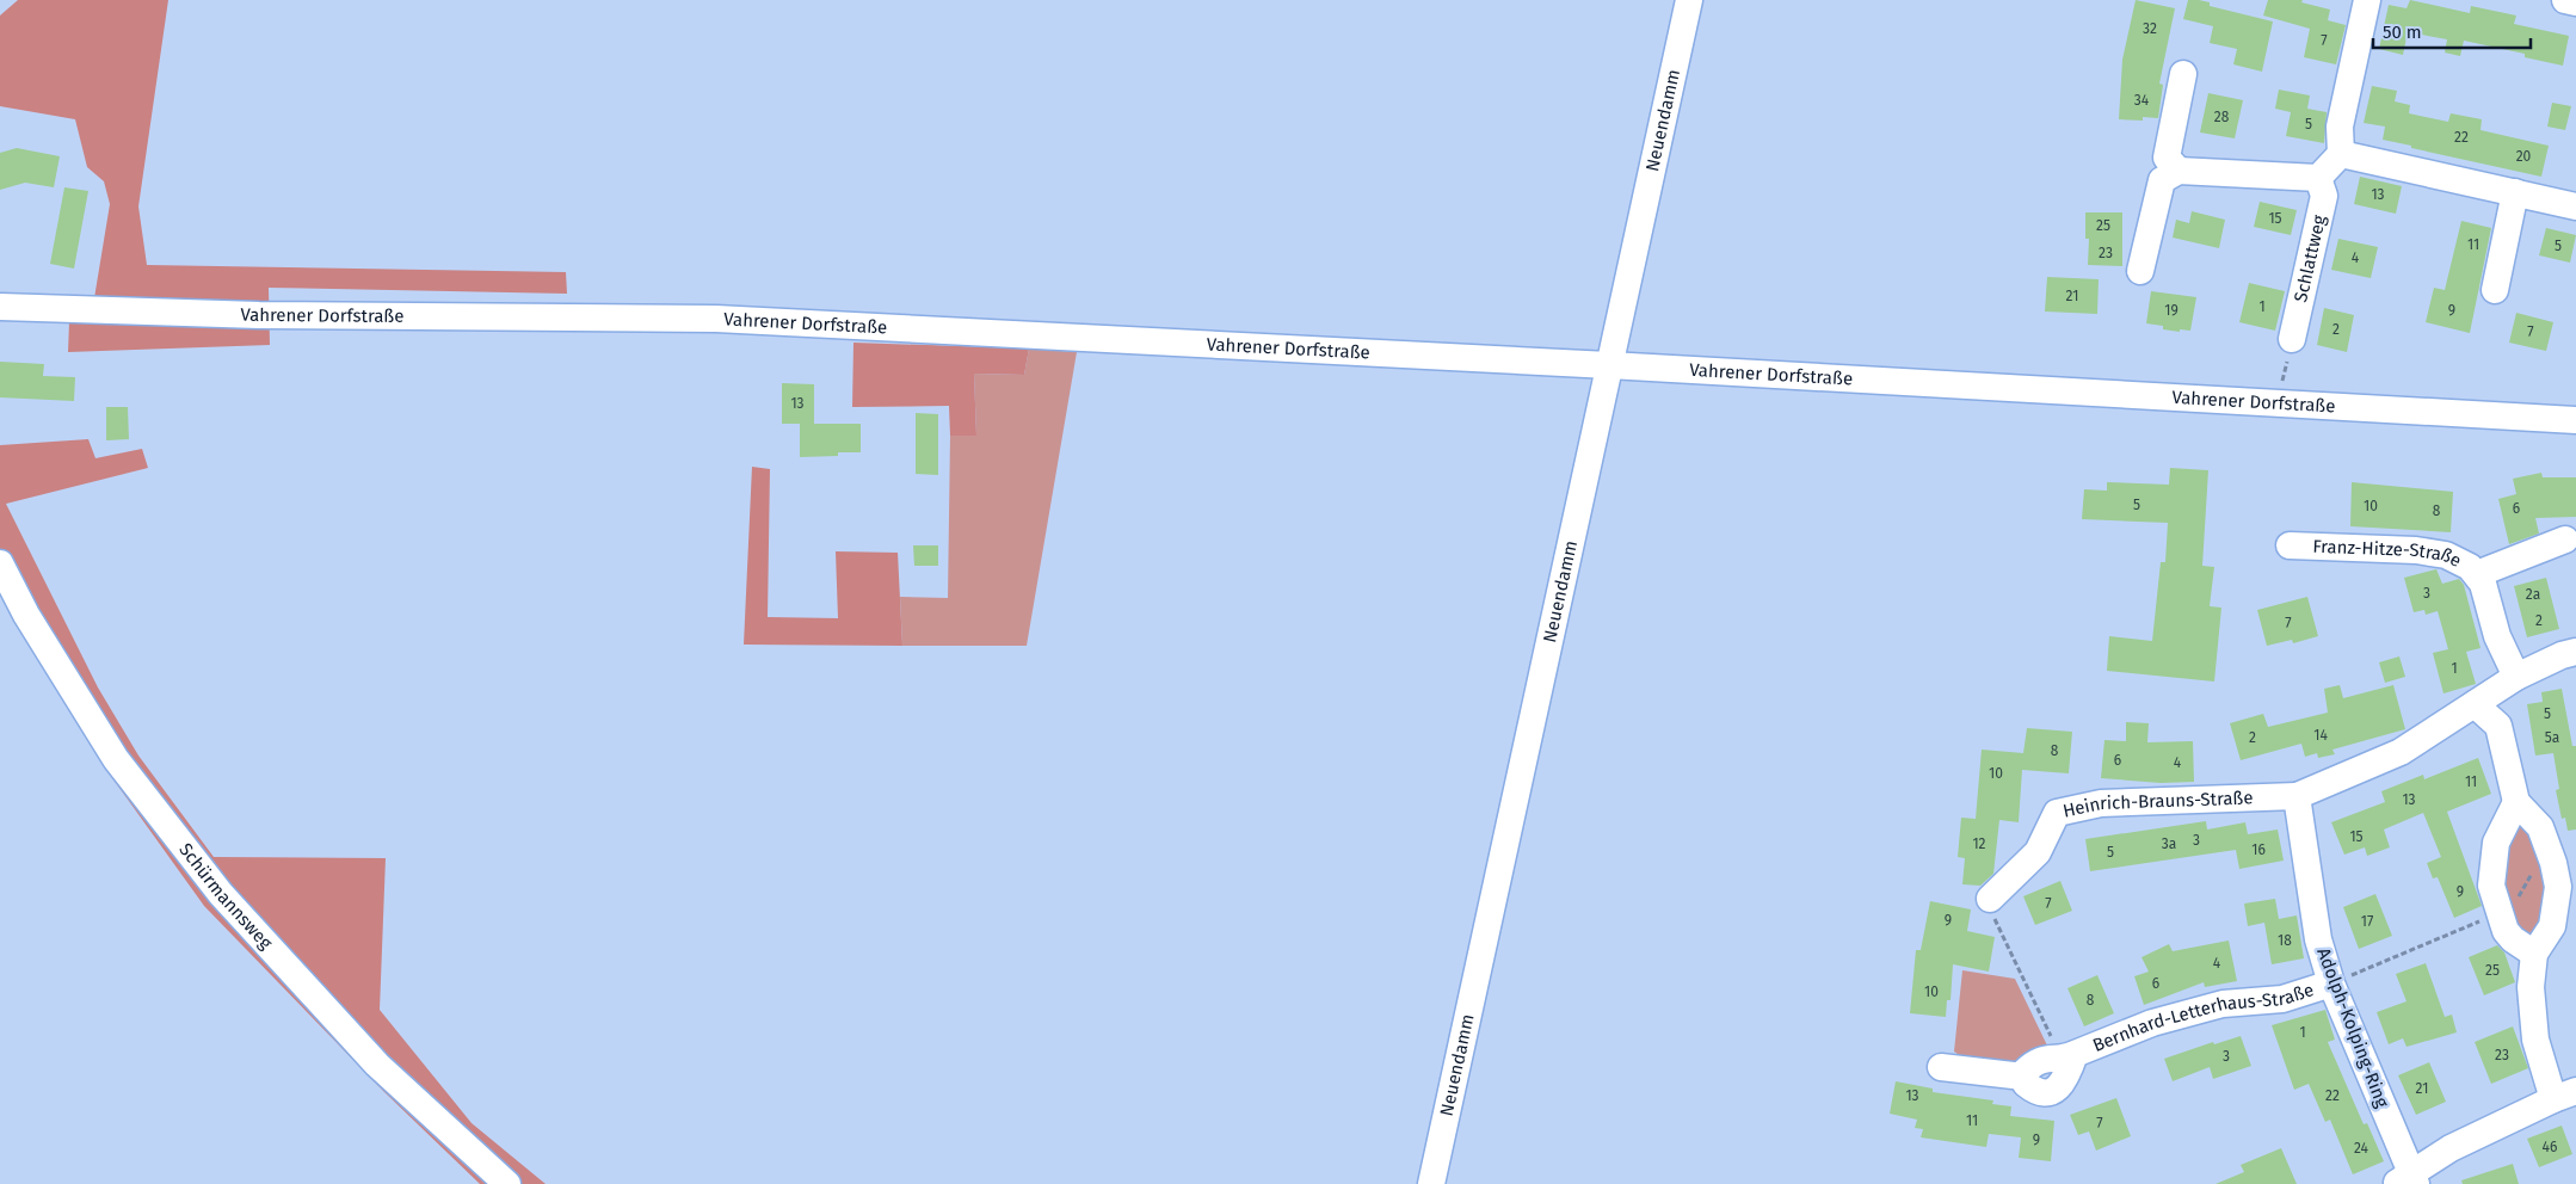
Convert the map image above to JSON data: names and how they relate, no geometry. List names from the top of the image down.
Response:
{
  "streets": {
    "street": [
      "Neuendamm",
      "Schlattweg",
      "Vahrener Dorfstraße",
      "Franz-Hitze-Straße",
      "Heinrich-Brauns-Straße",
      "Schürmannsweg",
      "Bernhard-Letterhaus-Straße",
      "Adolph-Kolping-Ring"
    ]
  },
  "crossings": [
    ["Neuendamm", "Vahrener Dorfstraße"],
    ["Heinrich-Brauns-Straße", "Adolph-Kolping-Ring"],
    ["Bernhard-Letterhaus-Straße", "Adolph-Kolping-Ring"]
  ],
  "house_numbers": [
    "32",
    "7",
    "34",
    "28",
    "5",
    "22",
    "20",
    "13",
    "15",
    "25",
    "11",
    "5",
    "23",
    "4",
    "21",
    "1",
    "19",
    "9",
    "2",
    "7",
    "13",
    "5",
    "10",
    "6",
    "8",
    "3",
    "2a",
    "2",
    "7",
    "1",
    "5",
    "14",
    "2",
    "5a",
    "8",
    "6",
    "4",
    "10",
    "11",
    "13",
    "15",
    "3",
    "12",
    "3a",
    "16",
    "5",
    "9",
    "7",
    "9",
    "17",
    "18",
    "4",
    "25",
    "6",
    "10",
    "8",
    "1",
    "23",
    "3",
    "21",
    "13",
    "22",
    "11",
    "7",
    "9",
    "46",
    "24"
  ],
  "scale_bar": "50 m"
}
